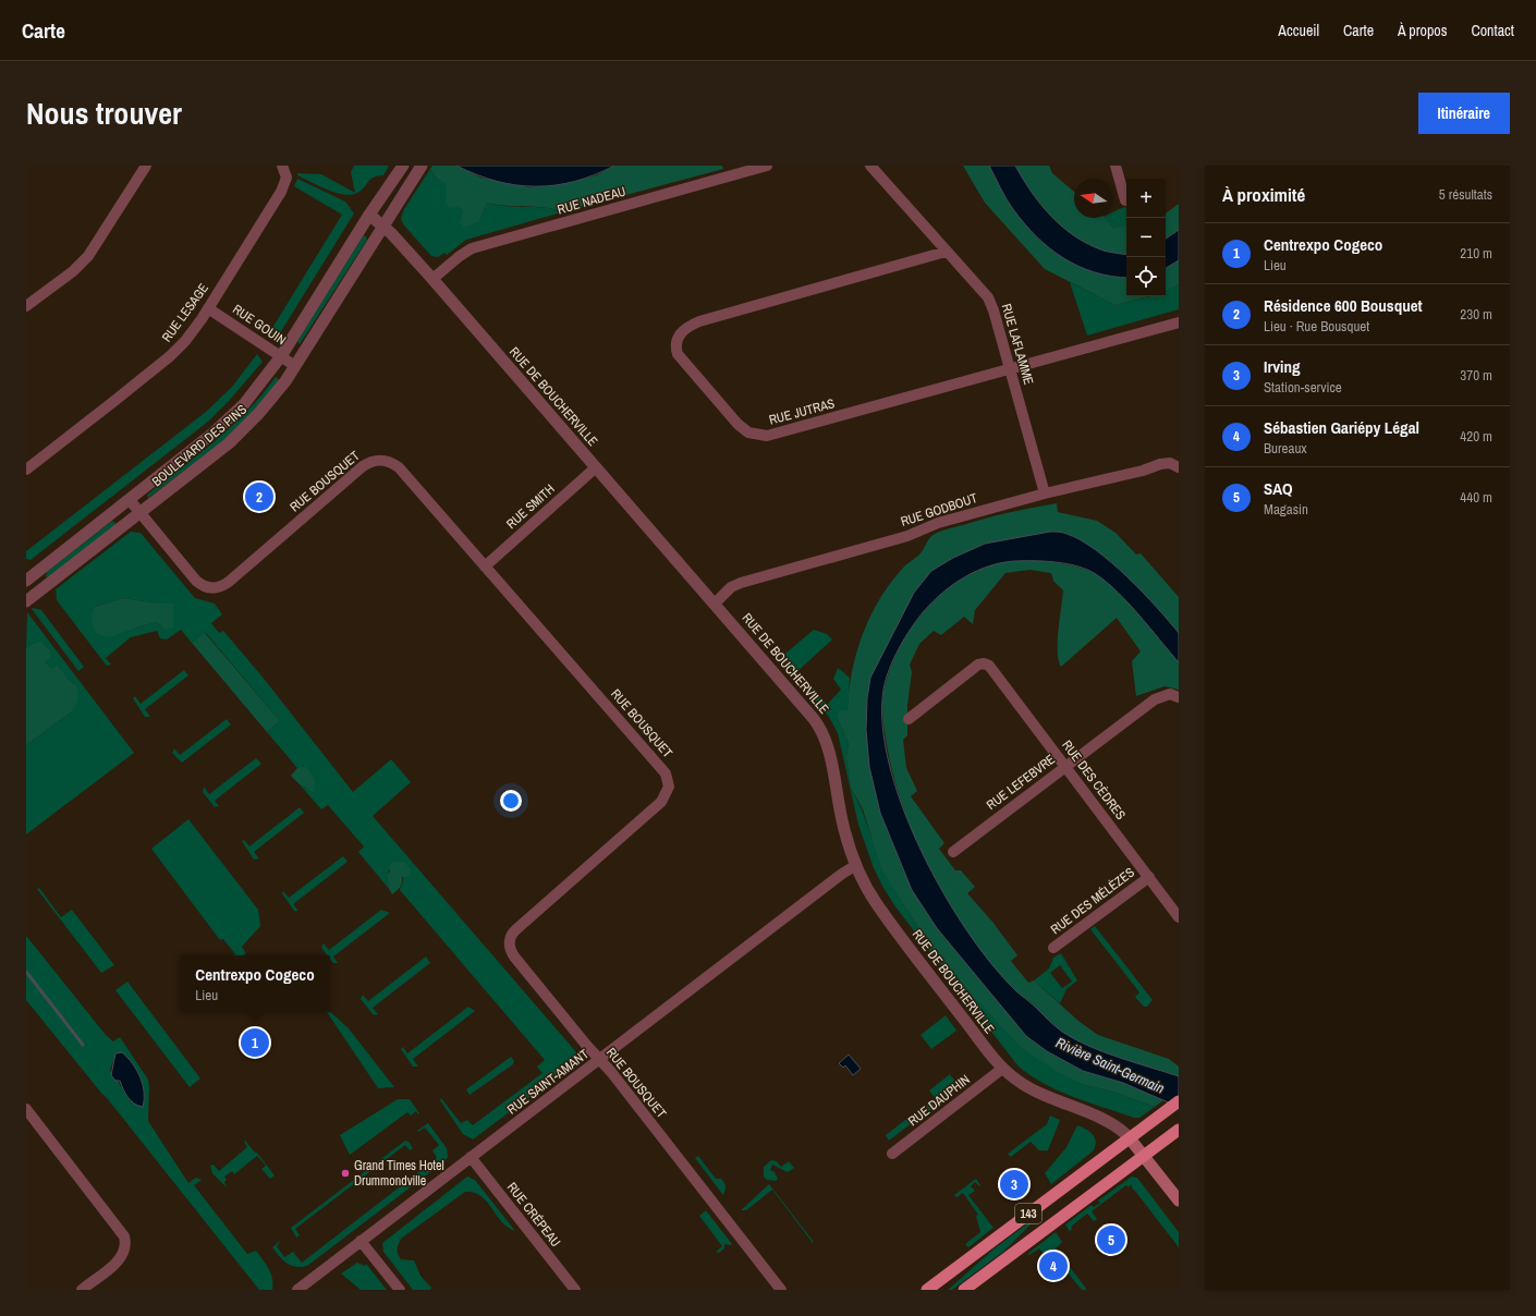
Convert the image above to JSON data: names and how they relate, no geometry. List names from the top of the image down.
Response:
{
  "streets": {
    "main road": ["143"],
    "street": [
      "RUE NADEAU",
      "RUE LESAGE",
      "RUE GOUIN",
      "RUE LAFLAMME",
      "RUE DE BOUCHERVILLE",
      "RUE JUTRAS",
      "BOULEVARD DES PINS",
      "RUE BOUSQUET",
      "RUE SMITH",
      "RUE GODBOUT",
      "RUE DES CÈDRES",
      "RUE LEFEBVRE",
      "RUE DES MÉLÈZES",
      "RUE SAINT-AMANT",
      "RUE DAUPHIN",
      "RUE CRÉPEAU"
    ]
  },
  "crossings": [
    ["RUE NADEAU", "RUE DE BOUCHERVILLE"],
    ["RUE LESAGE", "RUE GOUIN"],
    ["RUE GOUIN", "BOULEVARD DES PINS"],
    ["RUE LAFLAMME", "RUE JUTRAS"],
    ["RUE LAFLAMME", "RUE GODBOUT"],
    ["RUE DE BOUCHERVILLE", "BOULEVARD DES PINS"],
    ["RUE DE BOUCHERVILLE", "RUE SMITH"],
    ["RUE DE BOUCHERVILLE", "RUE GODBOUT"],
    ["RUE DE BOUCHERVILLE", "RUE SAINT-AMANT"],
    ["RUE DE BOUCHERVILLE", "RUE DAUPHIN"],
    ["RUE DE BOUCHERVILLE", "143"],
    ["BOULEVARD DES PINS", "RUE BOUSQUET"],
    ["RUE BOUSQUET", "RUE SMITH"],
    ["RUE BOUSQUET", "RUE SAINT-AMANT"],
    ["RUE DES CÈDRES", "RUE LEFEBVRE"],
    ["RUE DES CÈDRES", "RUE DES MÉLÈZES"],
    ["RUE SAINT-AMANT", "RUE CRÉPEAU"]
  ],
  "water": ["Rivière Saint-Germain"],
  "places": ["Grand Times Hotel Drummondville"],
  "north": "left",
  "page": {
    "header": "Carte",
    "nav": [
      "Accueil",
      "Carte",
      "À propos",
      "Contact"
    ],
    "title": "Nous trouver",
    "buttons": "Itinéraire",
    "heading": ["À proximité", "5 résultats"],
    "map_buttons": ["+", "−"],
    "list": [
      {
        "mark": "1",
        "name": "Centrexpo Cogeco",
        "note": "Lieu",
        "value": "210 m"
      },
      {
        "mark": "2",
        "name": "Résidence 600 Bousquet",
        "note": "Lieu · Rue Bousquet",
        "value": "230 m"
      },
      {
        "mark": "3",
        "name": "Irving",
        "note": "Station-service",
        "value": "370 m"
      },
      {
        "mark": "4",
        "name": "Sébastien Gariépy Légal",
        "note": "Bureaux",
        "value": "420 m"
      },
      {
        "mark": "5",
        "name": "SAQ",
        "note": "Magasin",
        "value": "440 m"
      }
    ],
    "pins": [
      "2",
      "1",
      "3",
      "5",
      "4"
    ],
    "popup": ["Centrexpo Cogeco", "Lieu"]
  }
}
